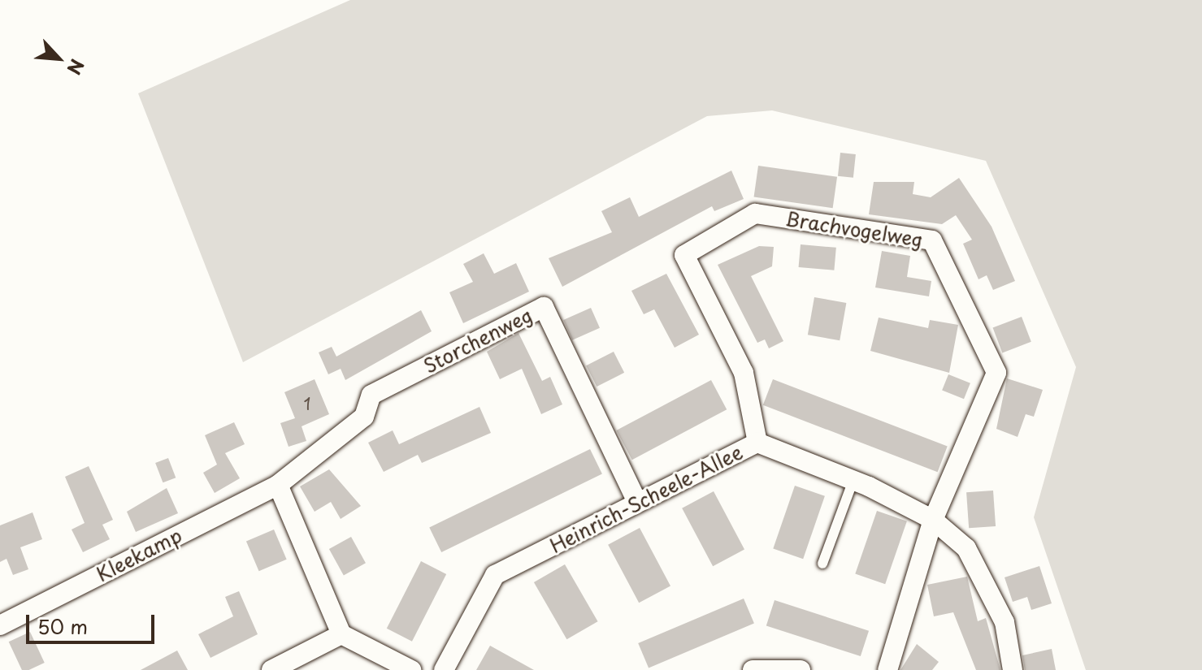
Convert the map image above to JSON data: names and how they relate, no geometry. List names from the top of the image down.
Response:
{
  "streets": {
    "street": [
      "Brachvogelweg",
      "Storchenweg",
      "Heinrich-Scheele-Allee",
      "Kleekamp"
    ]
  },
  "crossings": [
    ["Brachvogelweg", "Heinrich-Scheele-Allee"],
    ["Storchenweg", "Heinrich-Scheele-Allee"],
    ["Storchenweg", "Kleekamp"]
  ],
  "house_numbers": ["1"],
  "scale_bar": "50 m",
  "north": "bottom right"
}
